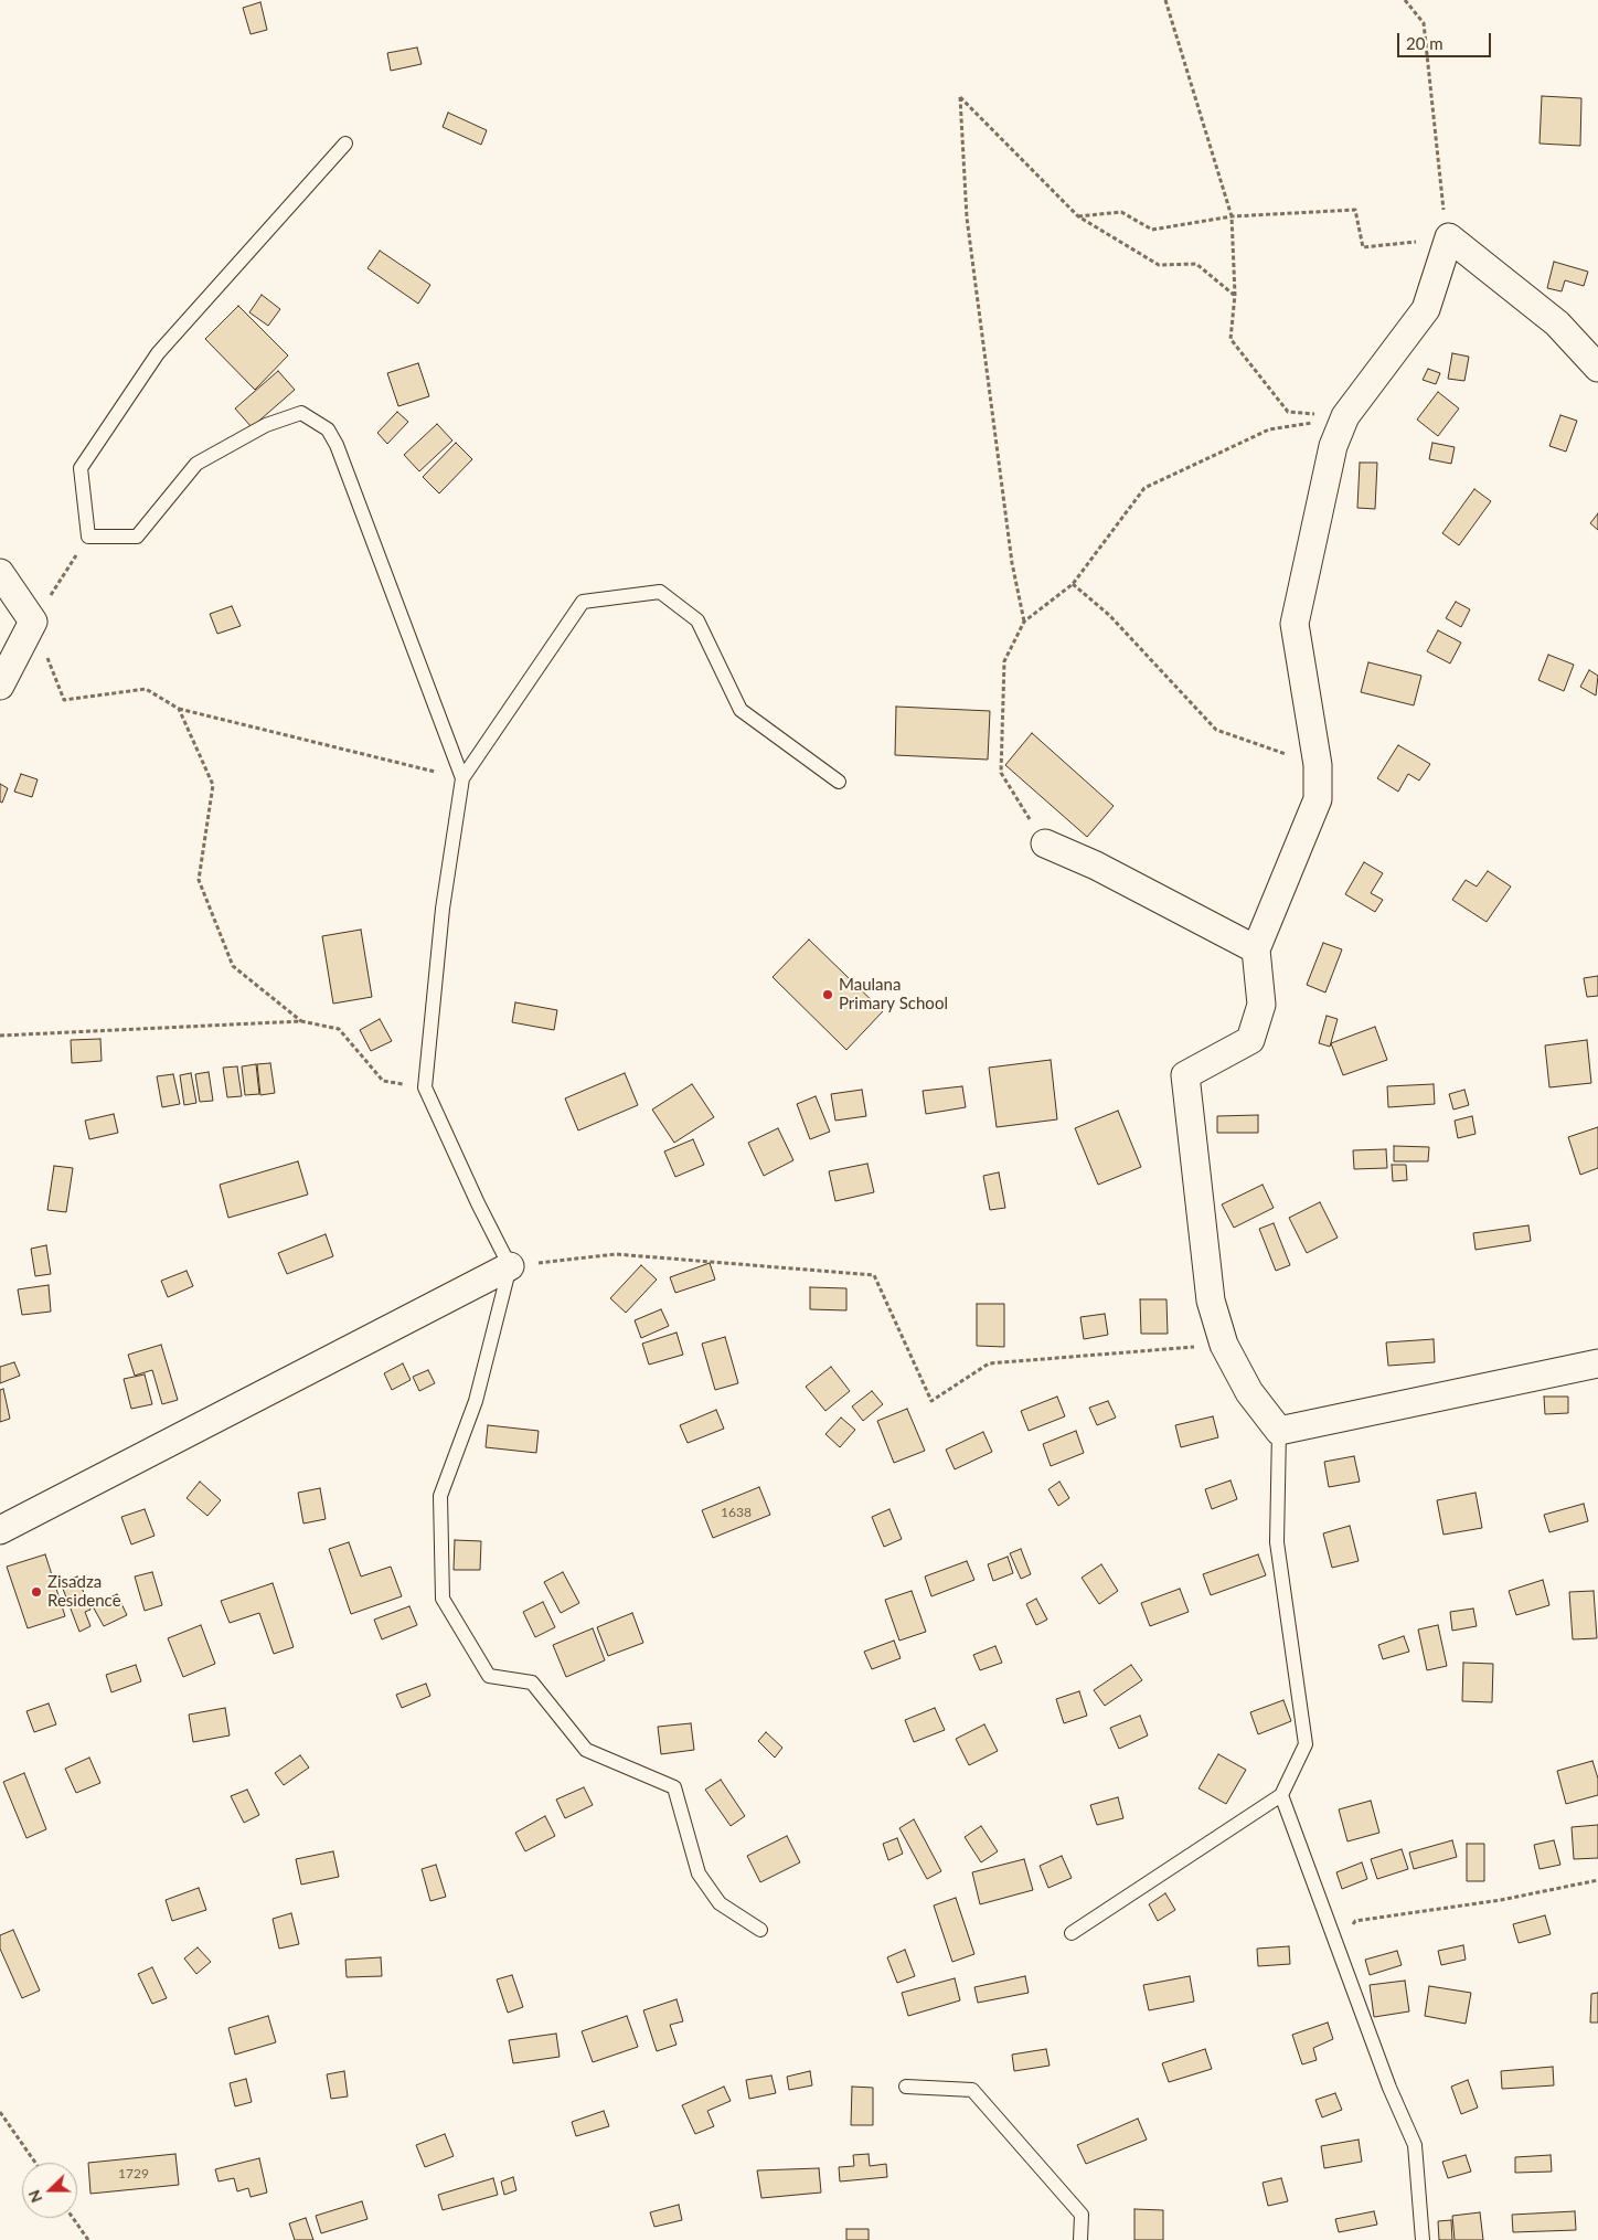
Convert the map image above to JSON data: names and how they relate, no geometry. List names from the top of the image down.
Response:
{
  "places": ["Maulana Primary School", "Zisadza Residence"],
  "house_numbers": ["1638", "1729"],
  "scale_bar": "20 m",
  "north": "left"
}
